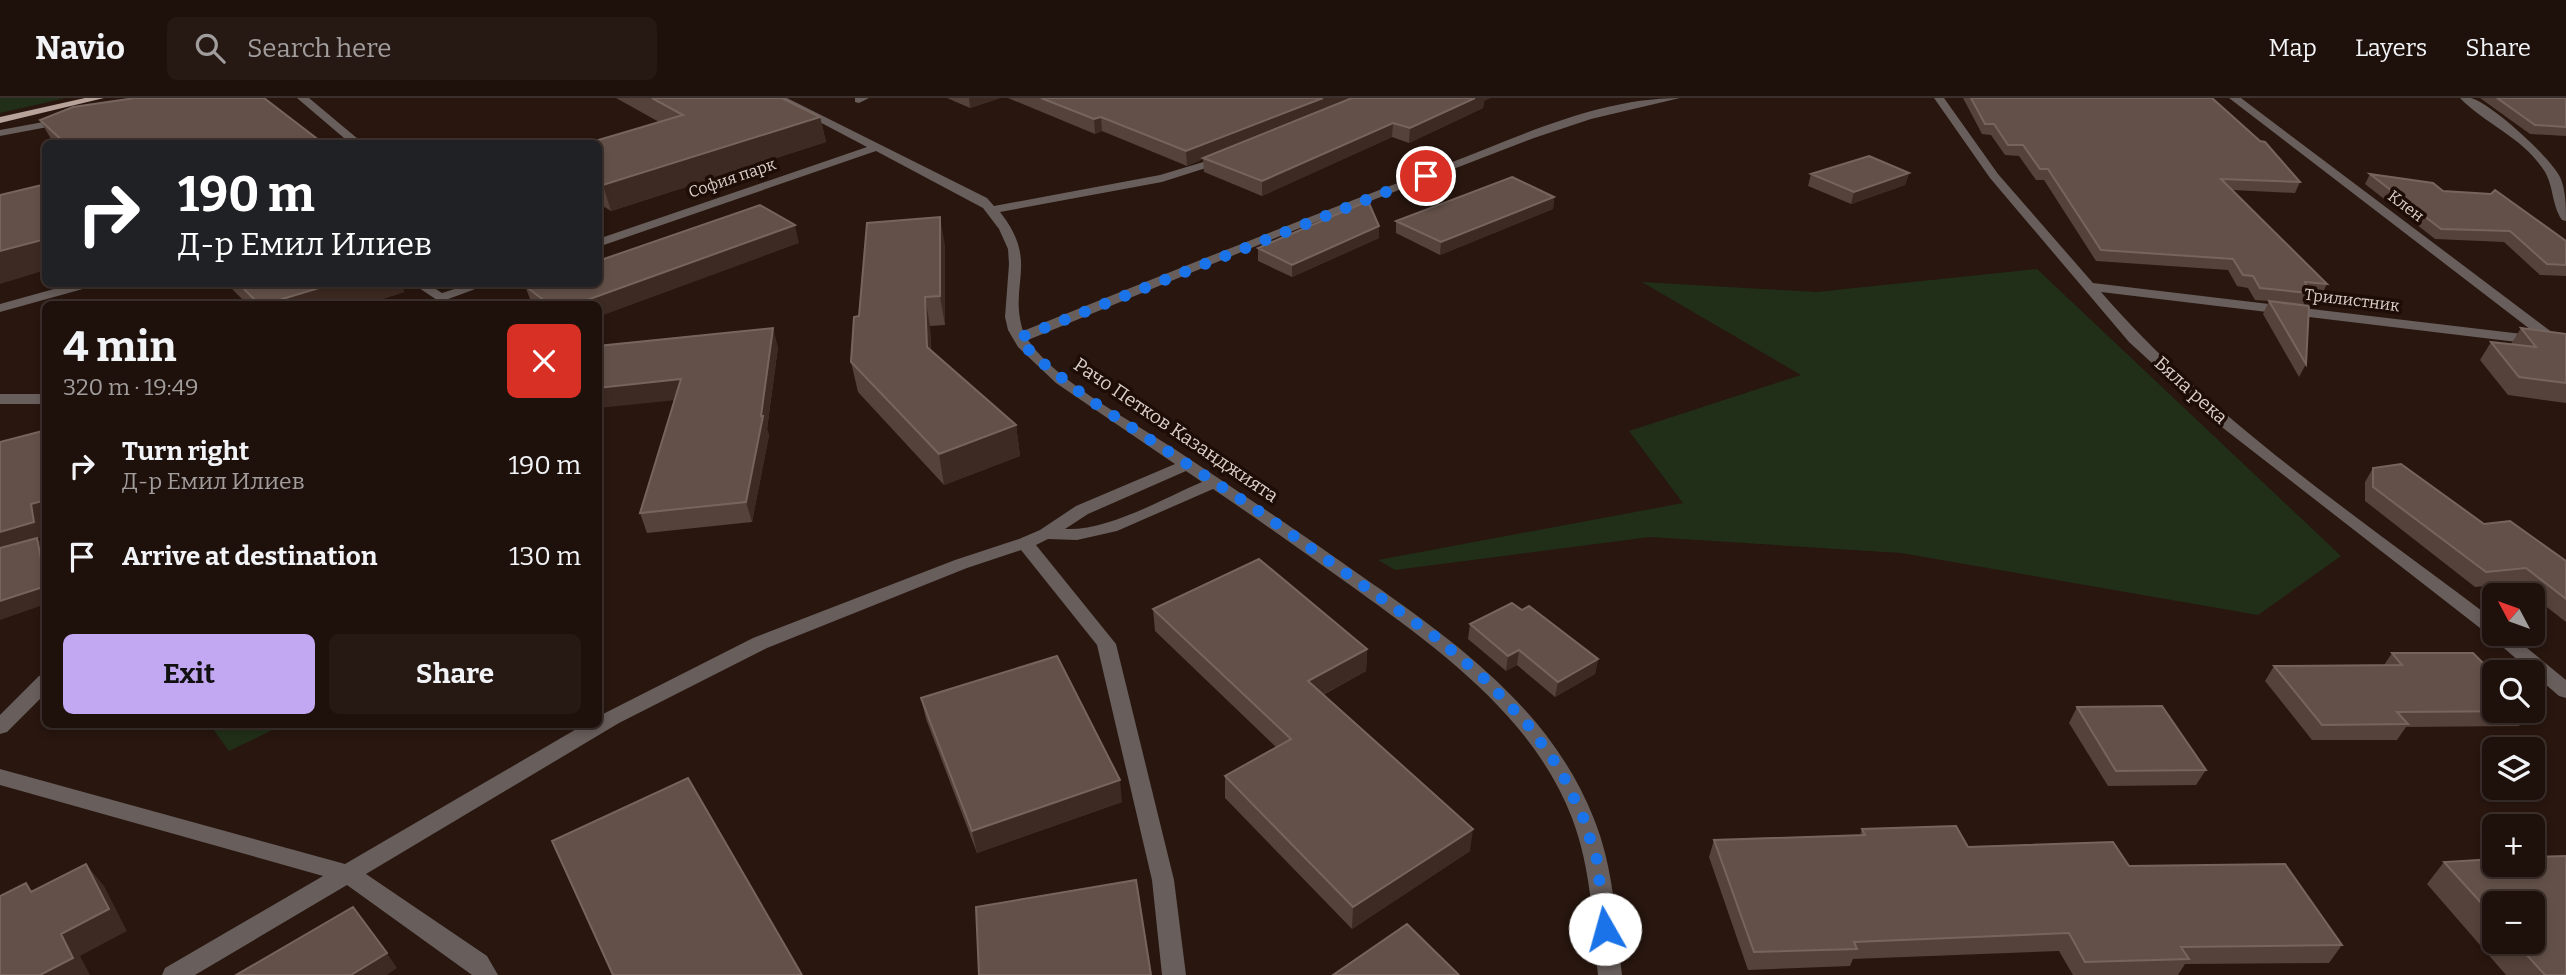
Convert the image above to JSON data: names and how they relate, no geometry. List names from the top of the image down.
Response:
{
  "streets": {
    "street": [
      "София парк",
      "Клен",
      "Трилистник",
      "Бяла река",
      "Рачо Петков Казанджията"
    ]
  },
  "crossings": [
    ["София парк", "Рачо Петков Казанджията"],
    ["Клен", "Трилистник"],
    ["Трилистник", "Бяла река"]
  ],
  "north": "top left",
  "page": {
    "header": "Navio",
    "search": "Search here",
    "nav": ["Map", "Layers", "Share"],
    "turn": ["190 m", "Д-р Емил Илиев"],
    "heading": ["4 min", "320 m · 19:49"],
    "list": [
      {
        "name": "Turn right",
        "note": "Д-р Емил Илиев",
        "value": "190 m"
      },
      {
        "name": "Arrive at destination",
        "value": "130 m"
      }
    ],
    "map_buttons": ["+", "−"],
    "buttons": ["Exit", "Share"]
  }
}
